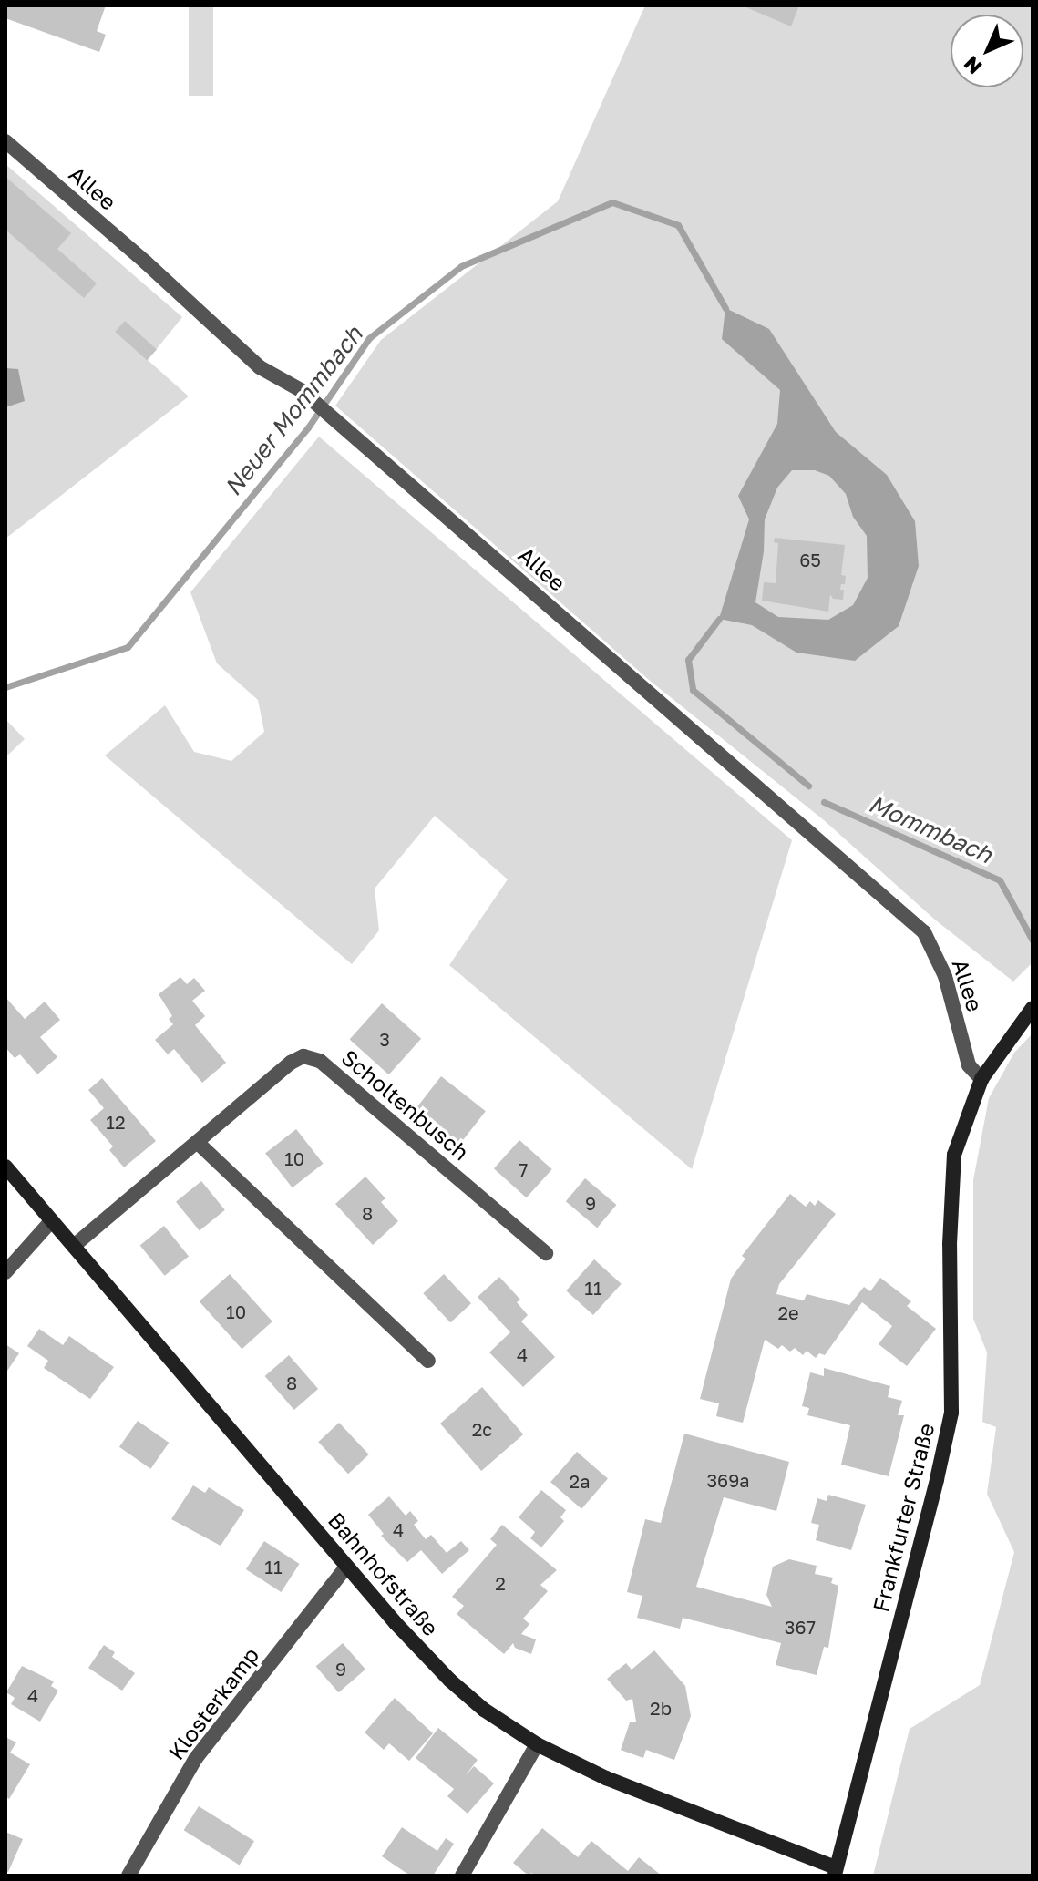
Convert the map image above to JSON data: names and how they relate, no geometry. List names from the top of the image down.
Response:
{
  "streets": {
    "street": [
      "Allee",
      "Scholtenbusch",
      "Frankfurter Straße",
      "Bahnhofstraße",
      "Klosterkamp"
    ]
  },
  "crossings": [
    ["Allee", "Frankfurter Straße"],
    ["Scholtenbusch", "Bahnhofstraße"],
    ["Frankfurter Straße", "Bahnhofstraße"],
    ["Bahnhofstraße", "Klosterkamp"]
  ],
  "water": ["Neuer Mommbach", "Mommbach"],
  "house_numbers": [
    "65",
    "3",
    "12",
    "10",
    "7",
    "9",
    "8",
    "11",
    "10",
    "2e",
    "4",
    "8",
    "2c",
    "369a",
    "2a",
    "4",
    "11",
    "2",
    "367",
    "9",
    "4",
    "2b"
  ],
  "north": "bottom left"
}
